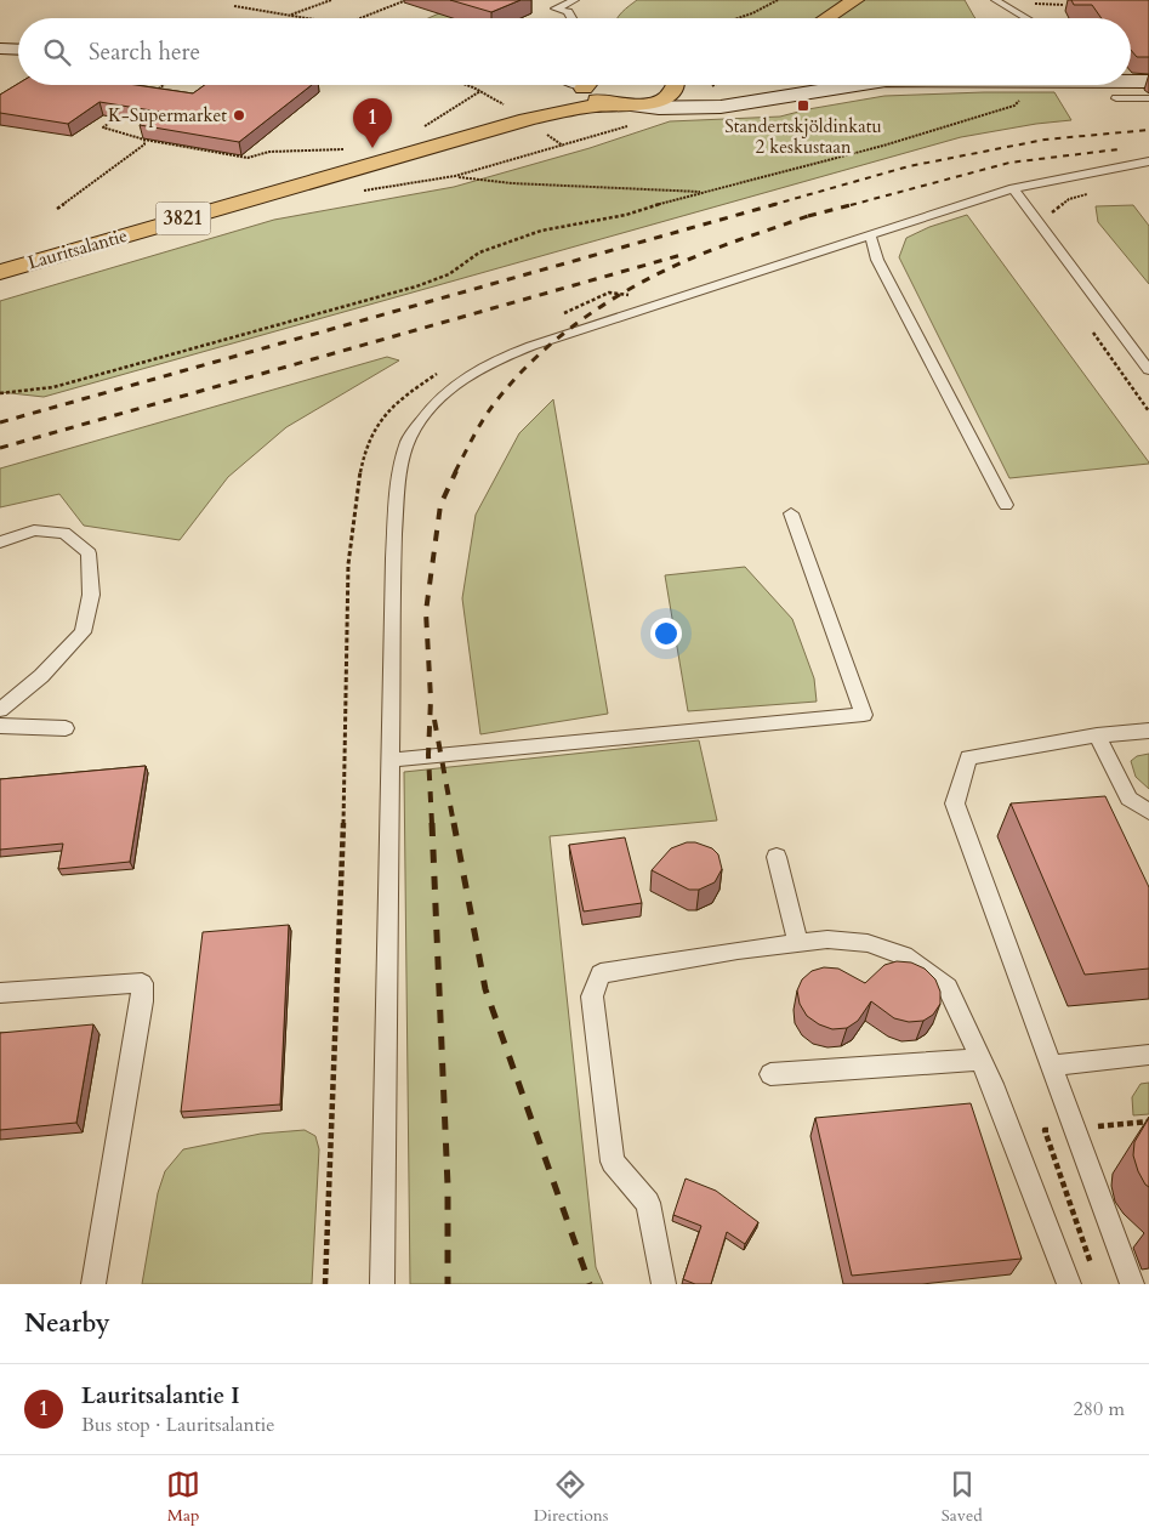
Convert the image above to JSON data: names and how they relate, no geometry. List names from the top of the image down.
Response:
{
  "streets": {
    "main road": ["3821", "Lauritsalantie"]
  },
  "places": {
    "transit": ["Standertskjöldinkatu 2 keskustaan"],
    "other": ["K-Supermarket"]
  },
  "page": {
    "search": "Search here",
    "pins": "1",
    "heading": "Nearby",
    "list": [
      {
        "mark": "1",
        "name": "Lauritsalantie I",
        "note": "Bus stop · Lauritsalantie",
        "value": "280 m"
      }
    ],
    "nav": ["Map", "Directions", "Saved"]
  }
}
